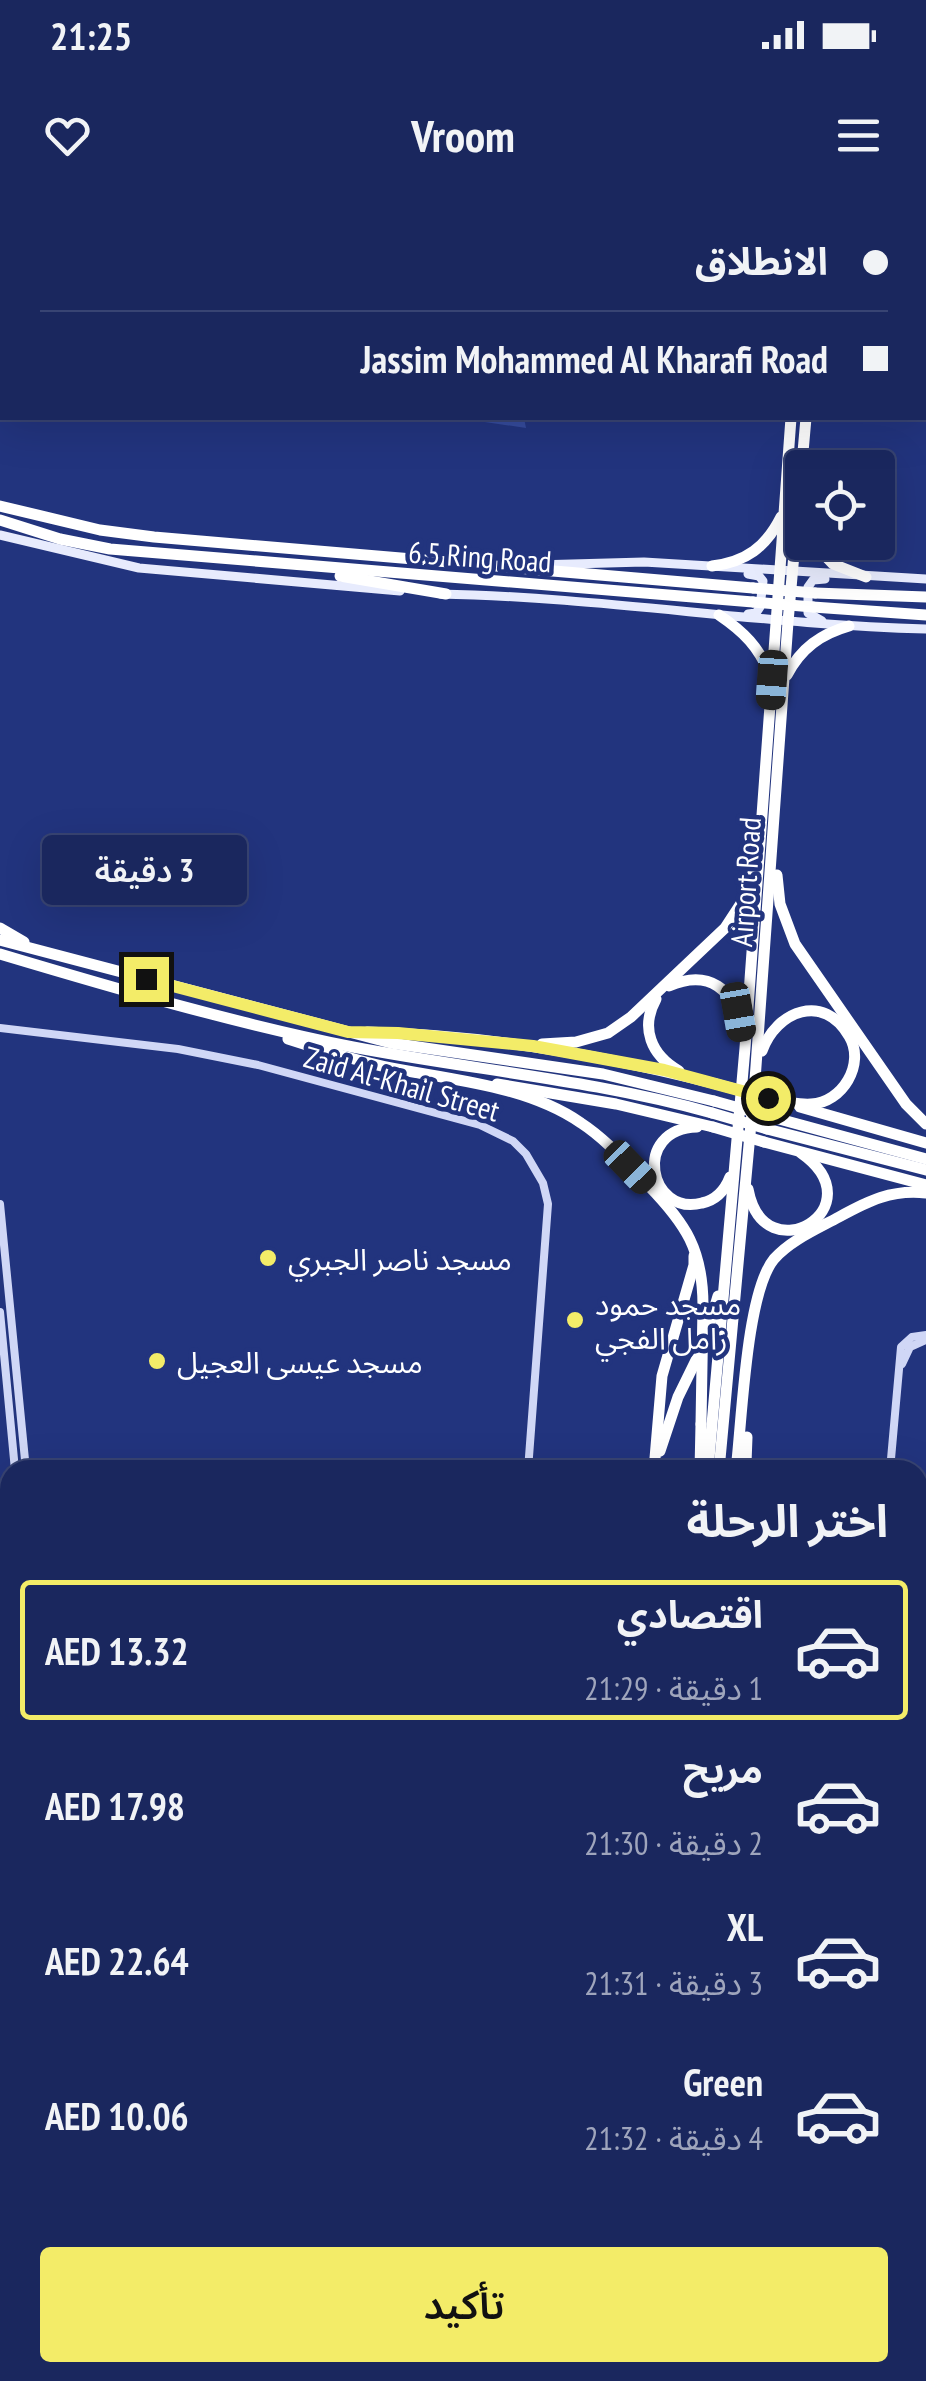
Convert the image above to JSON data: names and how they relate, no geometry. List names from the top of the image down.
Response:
{
  "streets": {
    "highway": ["6.5 Ring Road", "Airport Road"],
    "street": ["Zaid Al-Khail Street"]
  },
  "places": ["مسجد ناصر الجبري", "مسجد حمود زامل الفجي", "مسجد عيسى العجيل"],
  "page": {
    "status": "21:25",
    "header": "Vroom",
    "banner": ["الانطلاق", "Jassim Mohammed Al Kharafi Road"],
    "bubble": "3 دقيقة",
    "heading": "اختر الرحلة",
    "list": [
      {
        "name": "اقتصادي",
        "note": "1 دقيقة · 21:29",
        "value": "AED 13.32"
      },
      {
        "name": "مريح",
        "note": "2 دقيقة · 21:30",
        "value": "AED 17.98"
      },
      {
        "name": "XL",
        "note": "3 دقيقة · 21:31",
        "value": "AED 22.64"
      },
      {
        "name": "Green",
        "note": "4 دقيقة · 21:32",
        "value": "AED 10.06"
      }
    ],
    "buttons": "تأكيد"
  }
}
